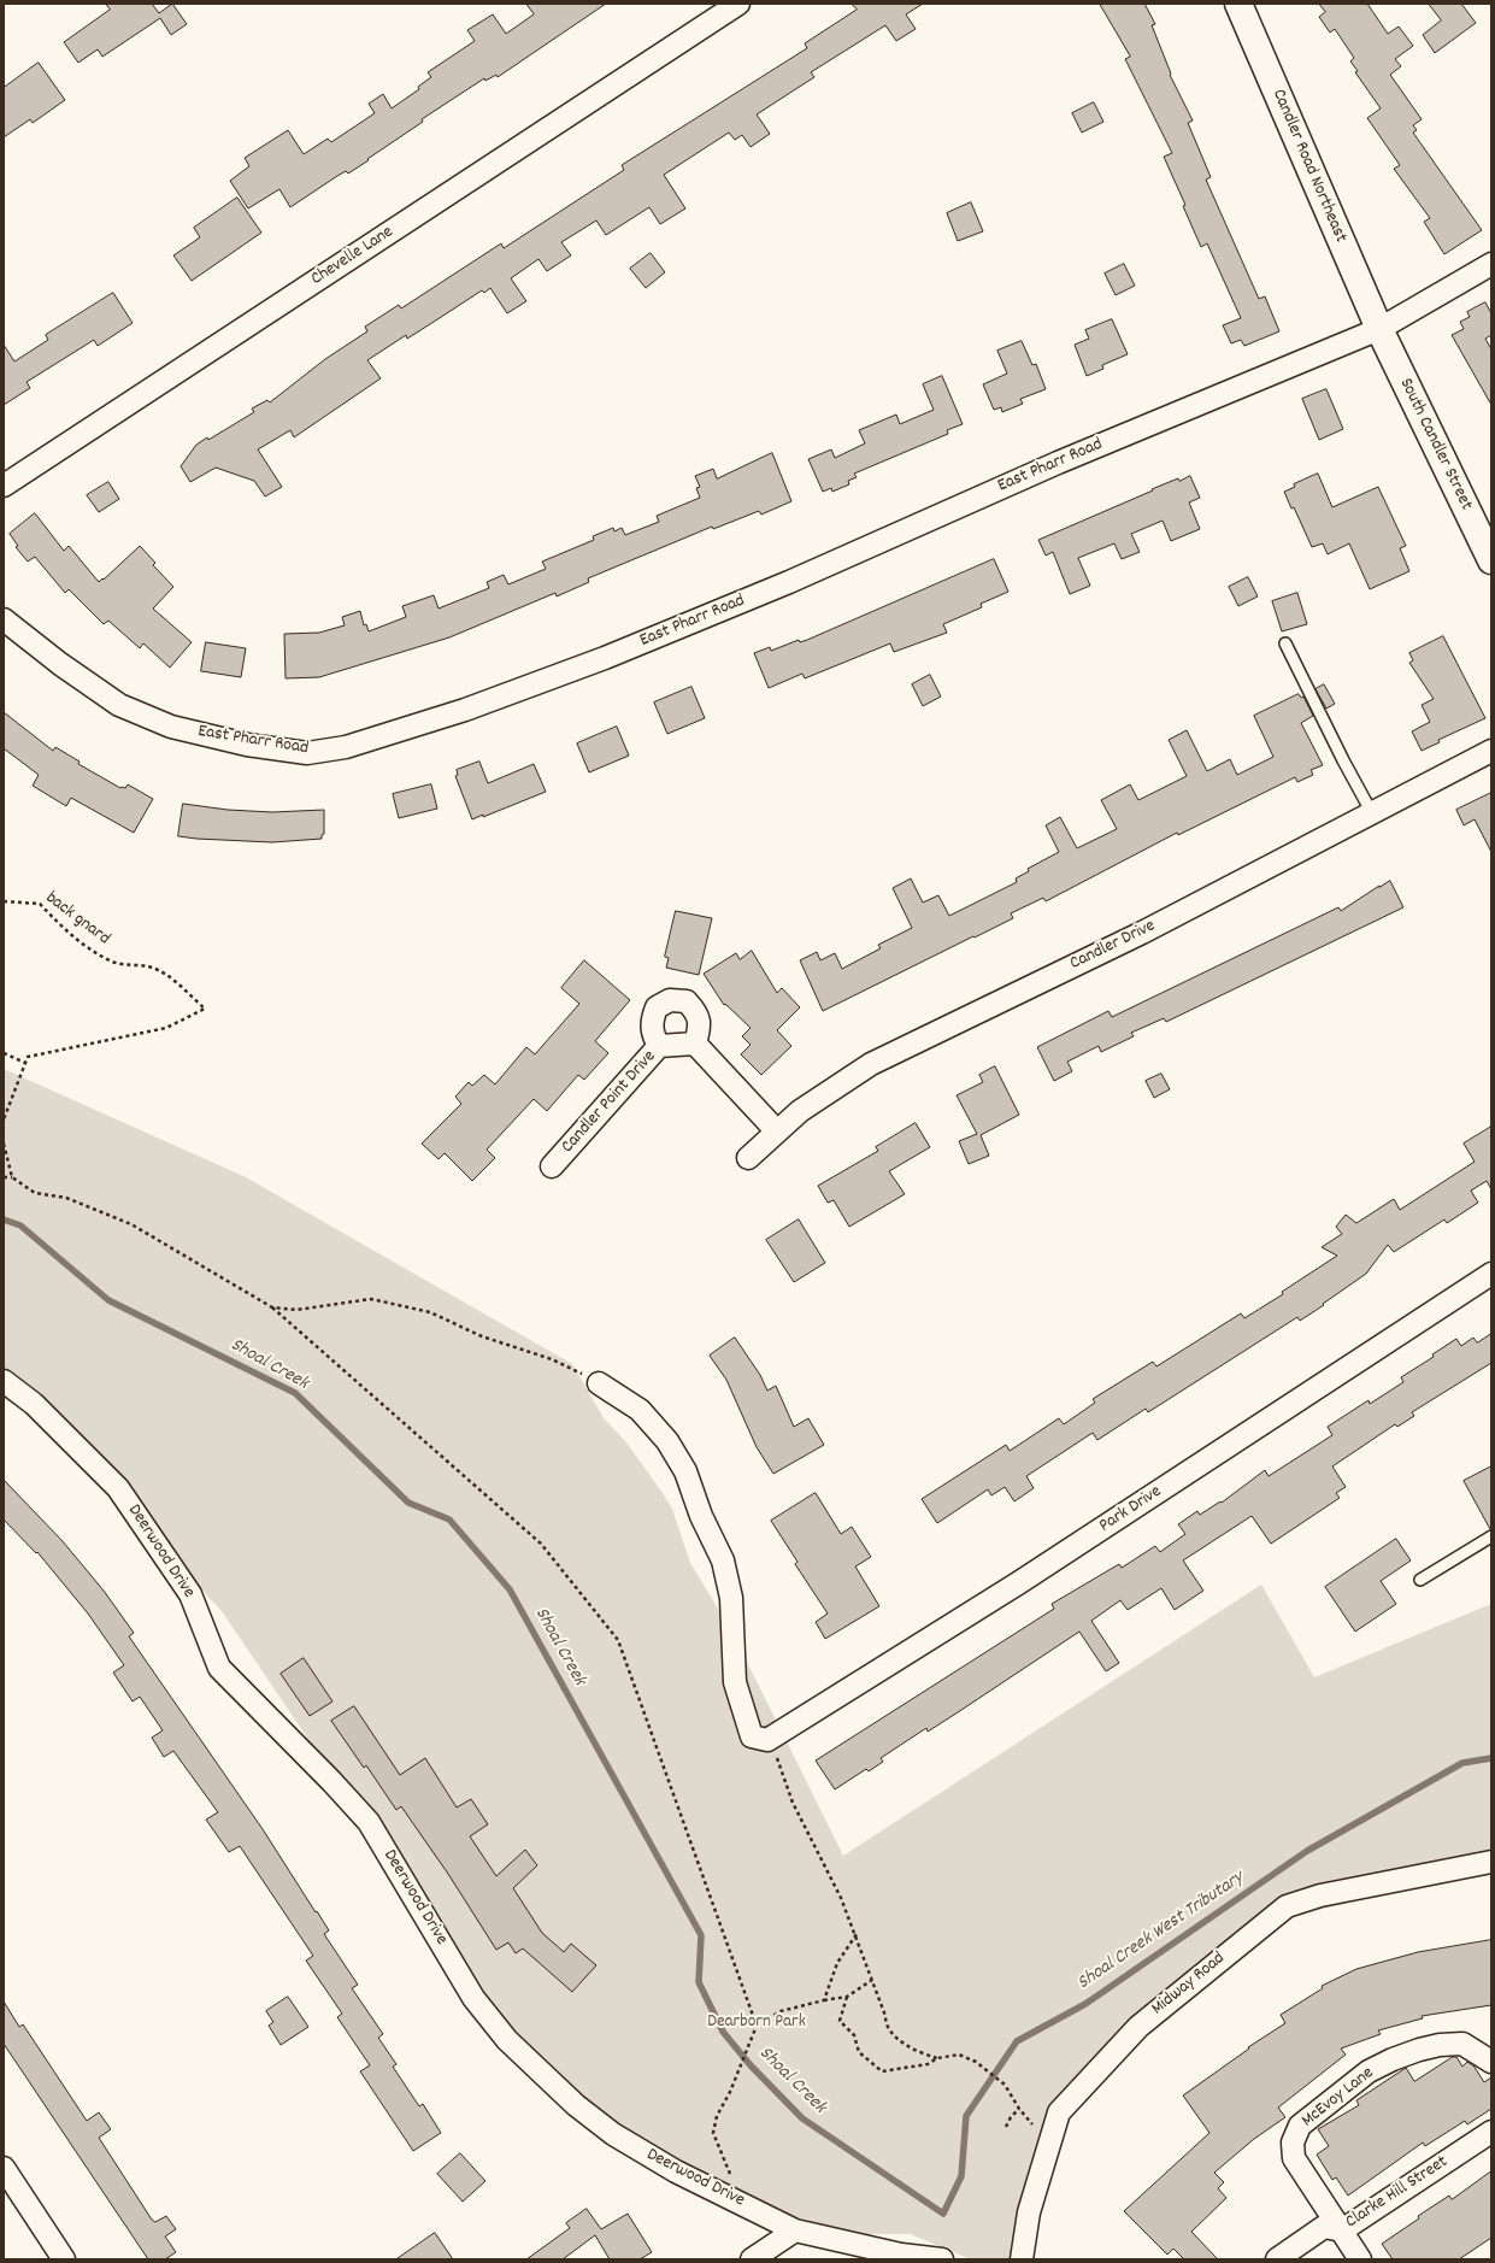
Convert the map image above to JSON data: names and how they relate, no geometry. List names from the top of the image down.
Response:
{
  "streets": {
    "main road": ["Candler Road Northeast", "South Candler Street"],
    "street": [
      "Chevelle Lane",
      "East Pharr Road",
      "Candler Drive",
      "Candler Point Drive",
      "Park Drive",
      "Deerwood Drive",
      "Midway Road",
      "McEvoy Lane",
      "Clarke Hill Street"
    ],
    "path": ["back gnard"]
  },
  "crossings": [
    ["Candler Road Northeast", "South Candler Street"],
    ["Candler Road Northeast", "East Pharr Road"],
    ["South Candler Street", "East Pharr Road"],
    ["McEvoy Lane", "Clarke Hill Street"]
  ],
  "water": ["Shoal Creek", "Shoal Creek West Tributary"],
  "parks": ["Dearborn Park"]
}
